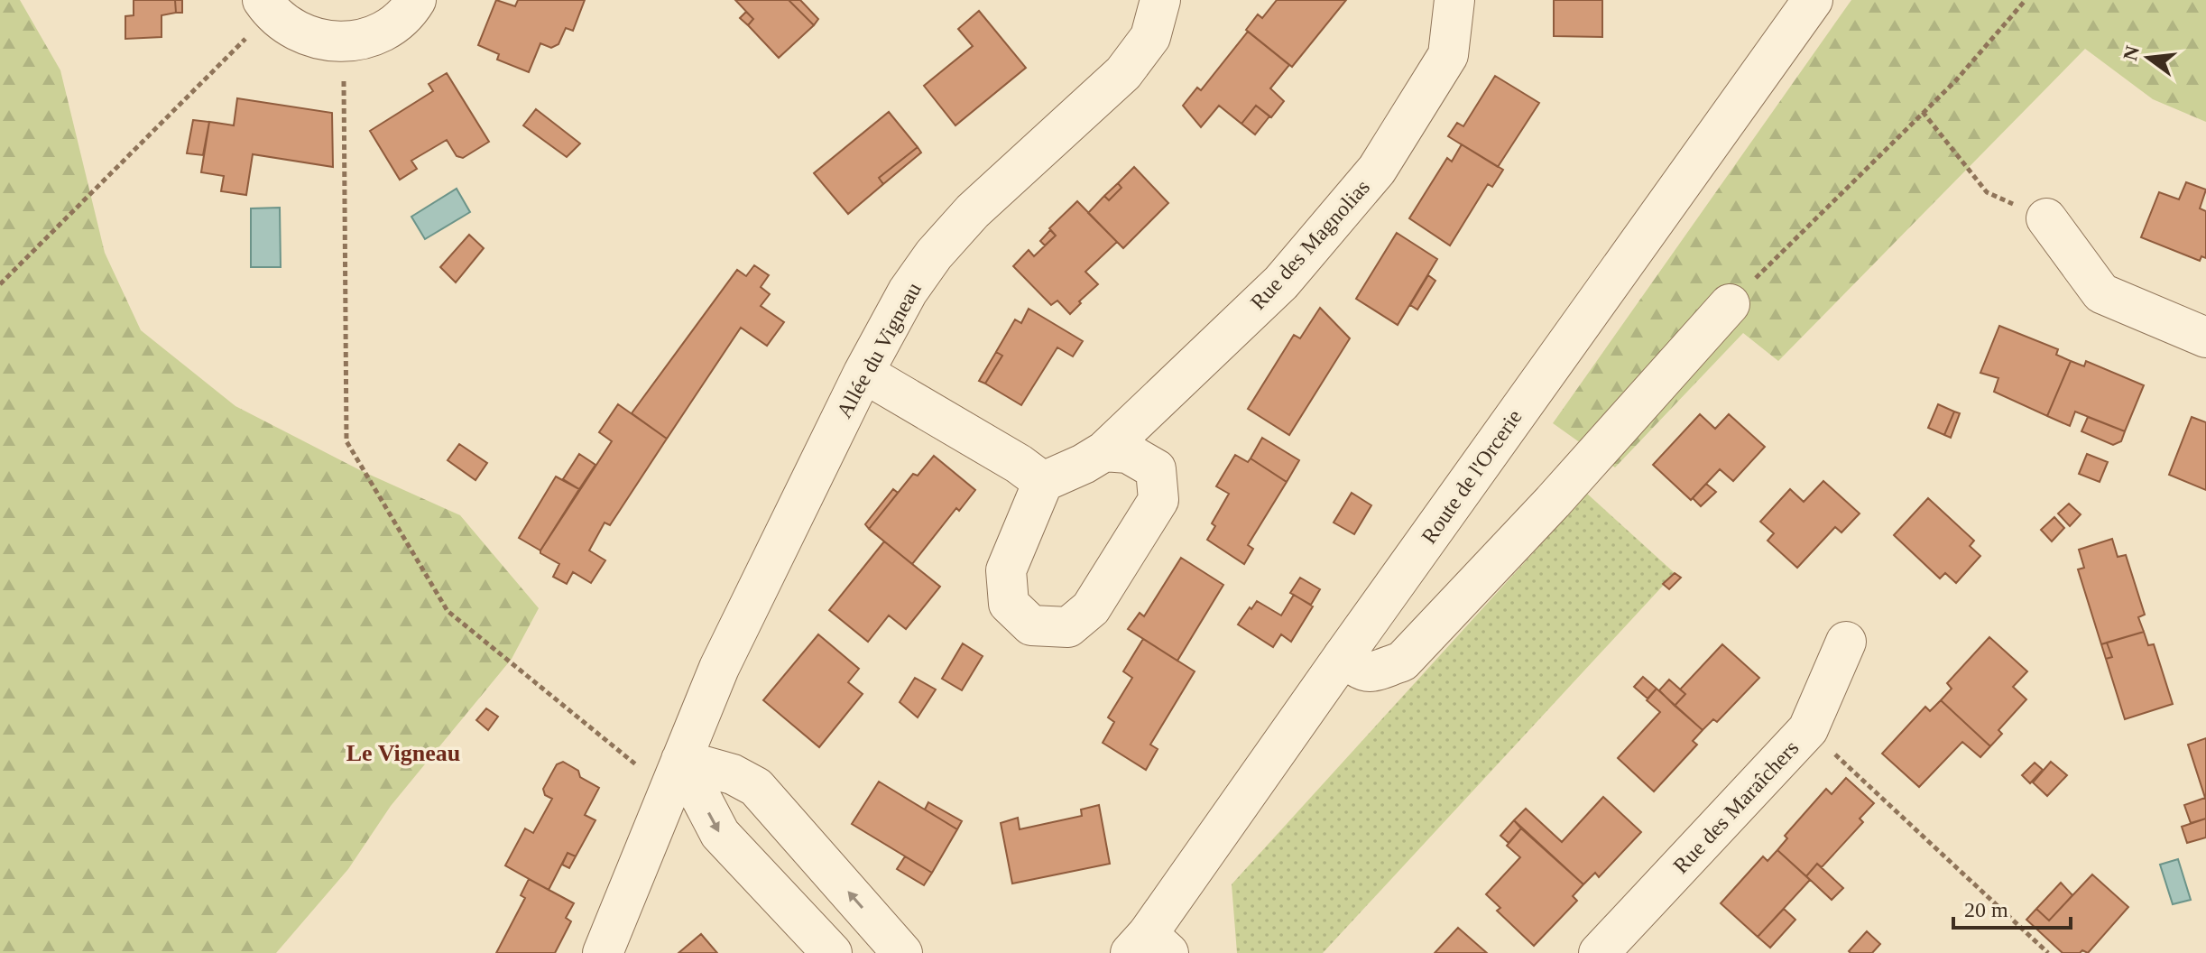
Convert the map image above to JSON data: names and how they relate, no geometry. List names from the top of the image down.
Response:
{
  "streets": {
    "street": [
      "Rue des Magnolias",
      "Allée du Vigneau",
      "Route de l'Orcerie",
      "Rue des Maraîchers"
    ]
  },
  "districts": ["Le Vigneau"],
  "scale_bar": "20 m",
  "north": "left"
}
